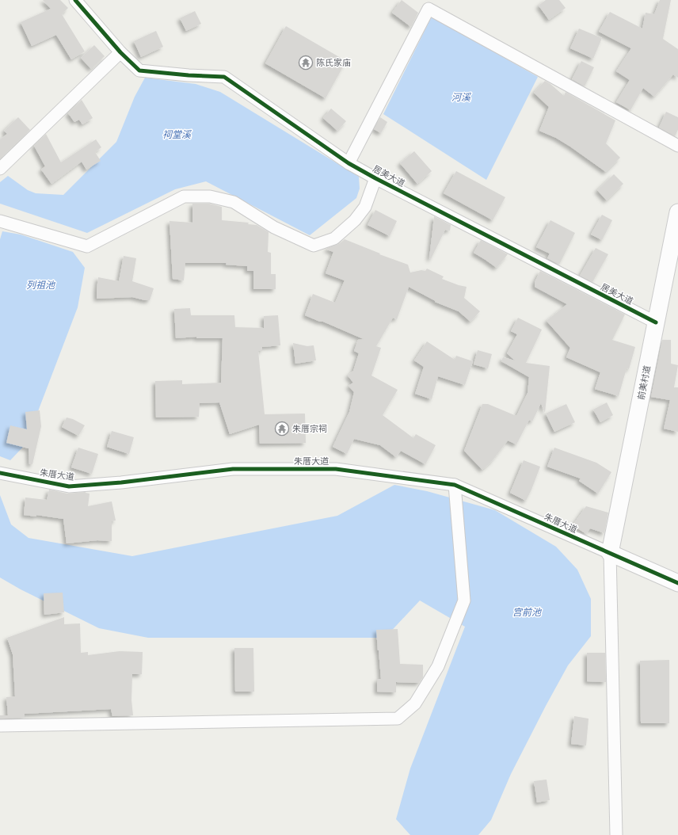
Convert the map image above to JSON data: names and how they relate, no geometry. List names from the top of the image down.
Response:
{
  "streets": {
    "street": ["居美大道", "前美村道", "朱厝大道"]
  },
  "crossings": [
    ["居美大道", "前美村道"],
    ["前美村道", "朱厝大道"]
  ],
  "water": [
    "河溪",
    "祠堂溪",
    "列祖池",
    "宫前池"
  ],
  "places": {
    "temple": ["陈氏家庙", "朱厝宗祠"]
  }
}
